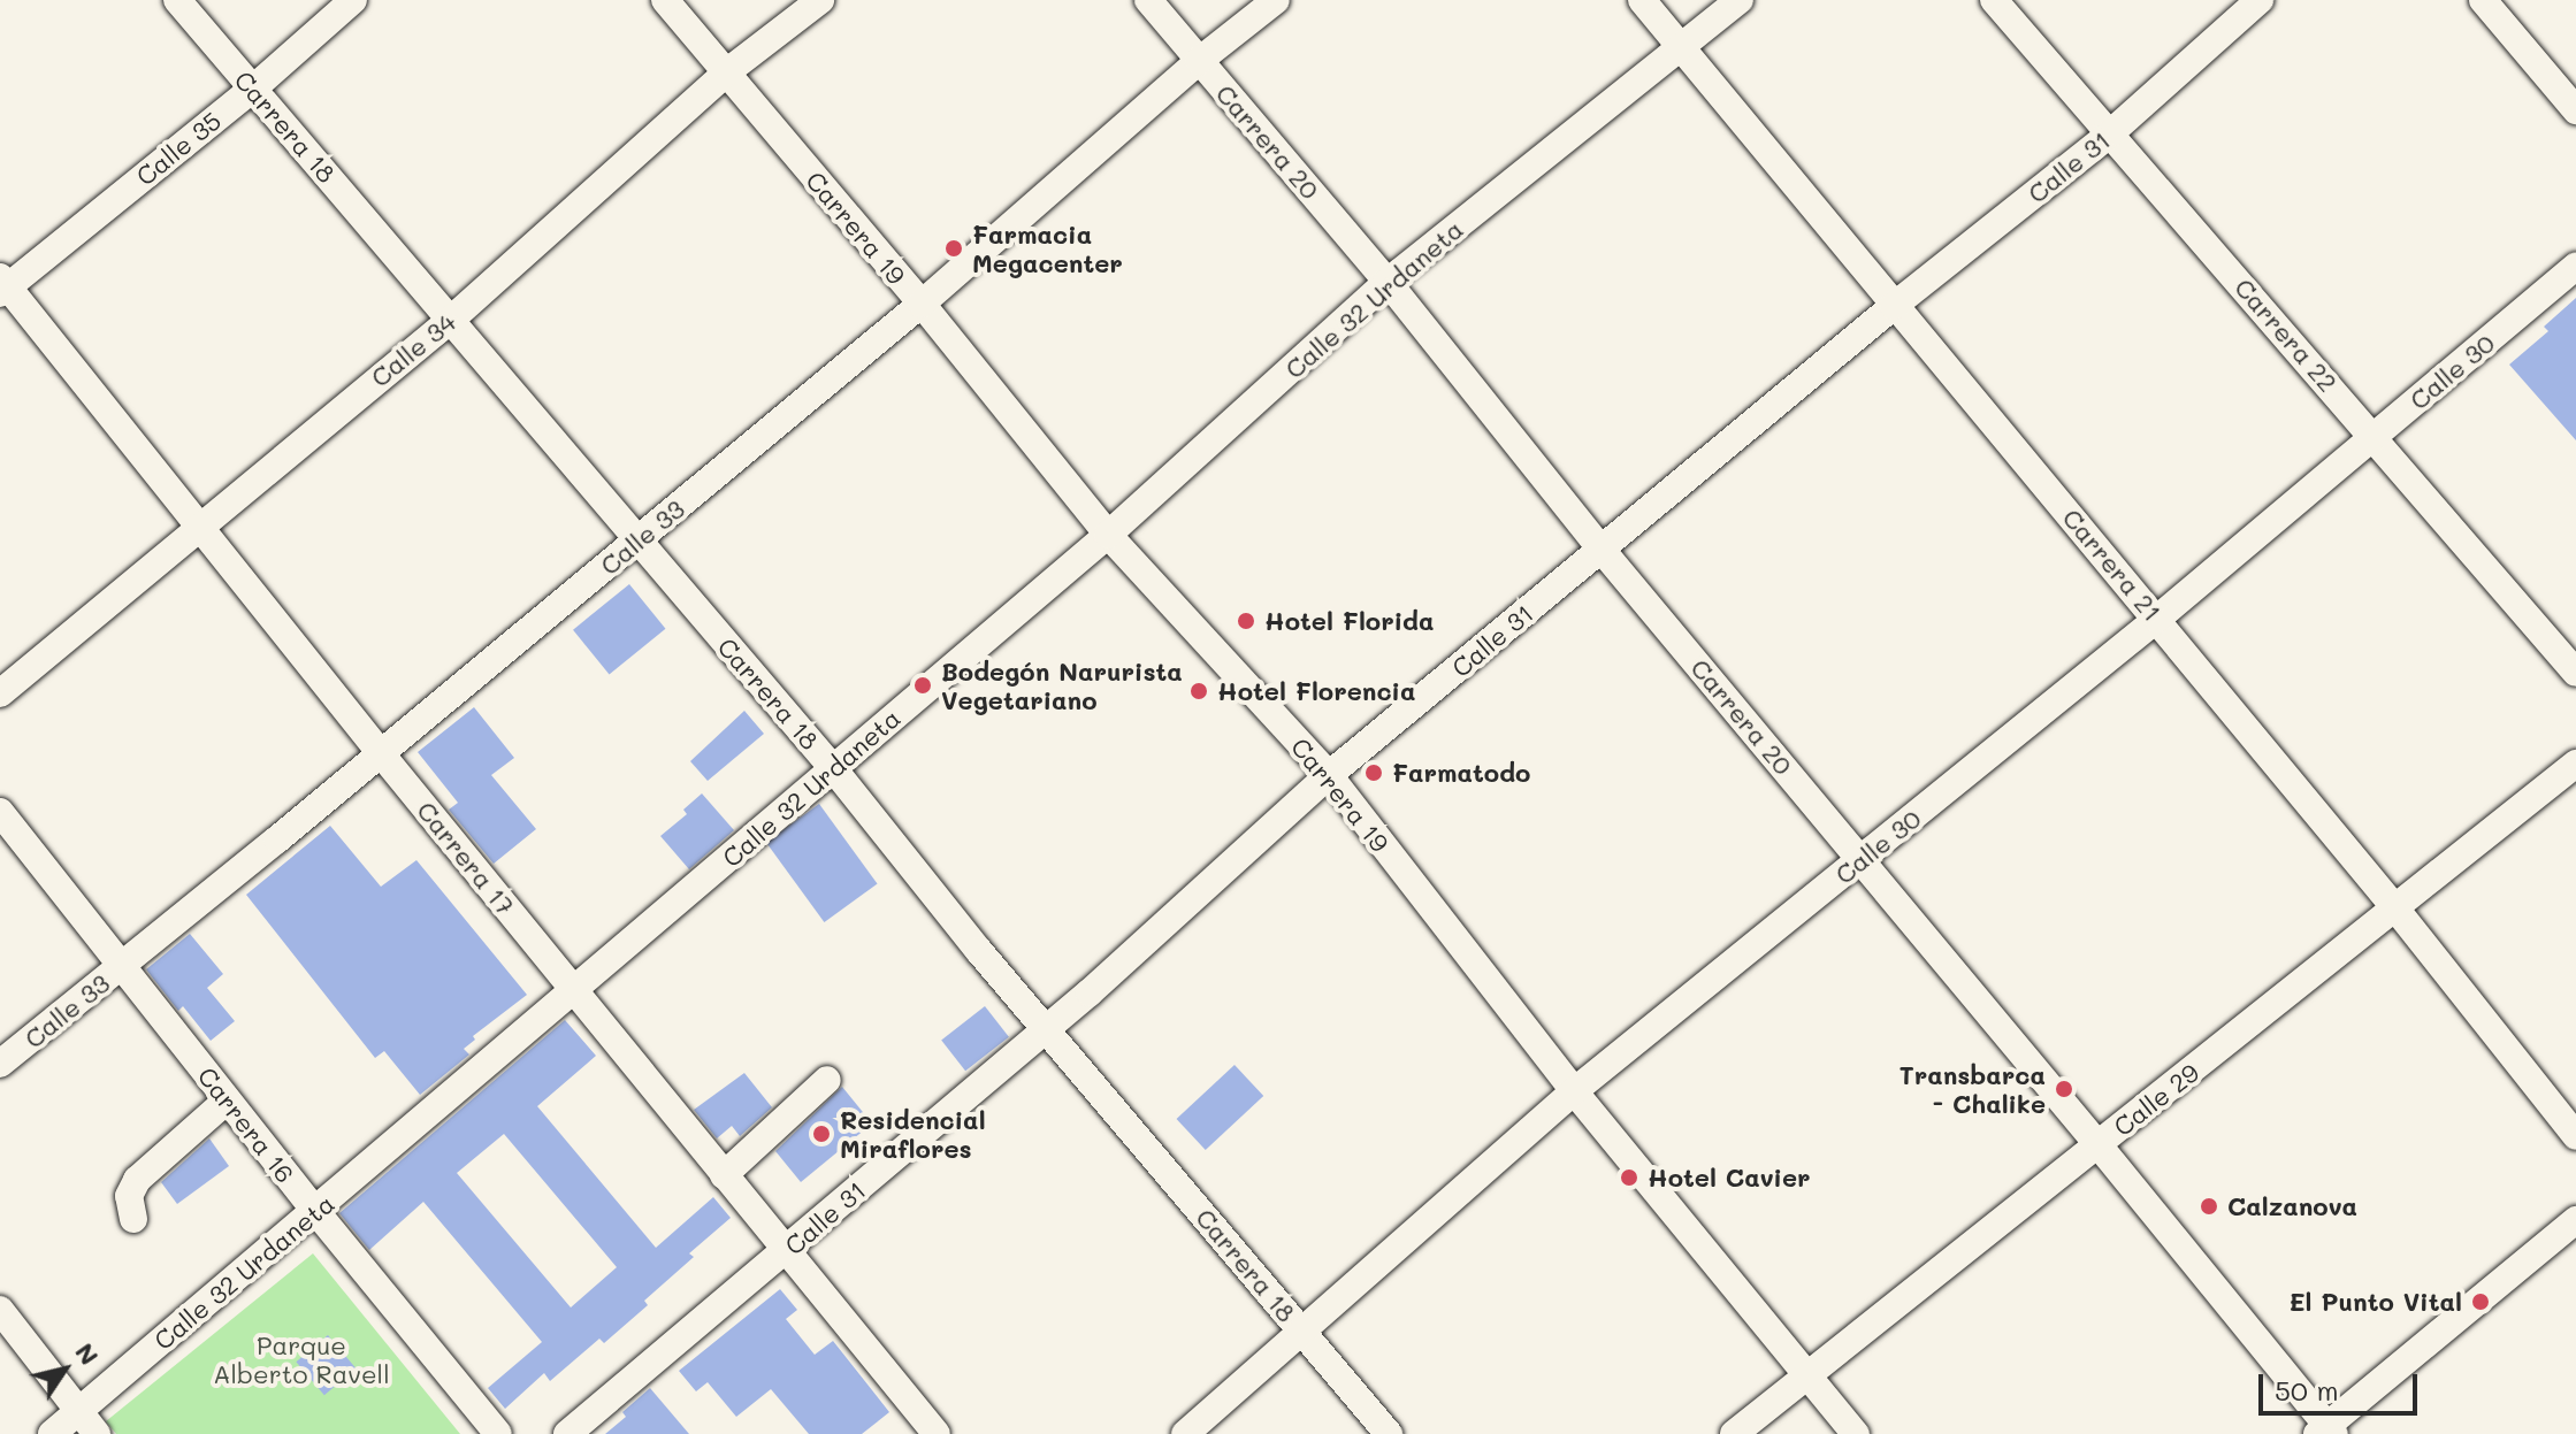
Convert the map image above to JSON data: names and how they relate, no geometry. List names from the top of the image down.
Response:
{
  "streets": {
    "street": [
      "Carrera 18",
      "Carrera 20",
      "Calle 35",
      "Calle 31",
      "Carrera 19",
      "Calle 32 Urdaneta",
      "Carrera 22",
      "Calle 34",
      "Calle 30",
      "Calle 33",
      "Carrera 21",
      "Carrera 17",
      "Calle 29",
      "Carrera 16"
    ]
  },
  "crossings": [
    ["Carrera 18", "Calle 35"],
    ["Carrera 18", "Calle 31"],
    ["Carrera 18", "Calle 32 Urdaneta"],
    ["Carrera 18", "Calle 34"],
    ["Carrera 18", "Calle 30"],
    ["Carrera 18", "Calle 33"],
    ["Carrera 20", "Calle 31"],
    ["Carrera 20", "Calle 32 Urdaneta"],
    ["Carrera 20", "Calle 30"],
    ["Carrera 20", "Calle 33"],
    ["Carrera 20", "Calle 29"],
    ["Calle 35", "Carrera 17"],
    ["Calle 31", "Carrera 19"],
    ["Calle 31", "Carrera 22"],
    ["Calle 31", "Carrera 21"],
    ["Calle 31", "Carrera 17"],
    ["Carrera 19", "Calle 32 Urdaneta"],
    ["Carrera 19", "Calle 34"],
    ["Carrera 19", "Calle 30"],
    ["Carrera 19", "Calle 33"],
    ["Carrera 19", "Calle 29"],
    ["Calle 32 Urdaneta", "Carrera 21"],
    ["Calle 32 Urdaneta", "Carrera 17"],
    ["Calle 32 Urdaneta", "Carrera 16"],
    ["Carrera 22", "Calle 30"],
    ["Calle 34", "Carrera 17"],
    ["Calle 30", "Carrera 21"],
    ["Calle 33", "Carrera 17"],
    ["Calle 33", "Carrera 16"],
    ["Carrera 21", "Calle 29"]
  ],
  "parks": ["Parque Alberto Ravell"],
  "places": [
    "Farmacia Megacenter",
    "Hotel Florida",
    "Bodegón Narurista Vegetariano",
    "Hotel Florencia",
    "Farmatodo",
    "Transbarca - Chalike",
    "Residencial Miraflores",
    "Hotel Cavier",
    "Calzanova",
    "El Punto Vital"
  ],
  "scale_bar": "50 m",
  "north": "top right"
}
